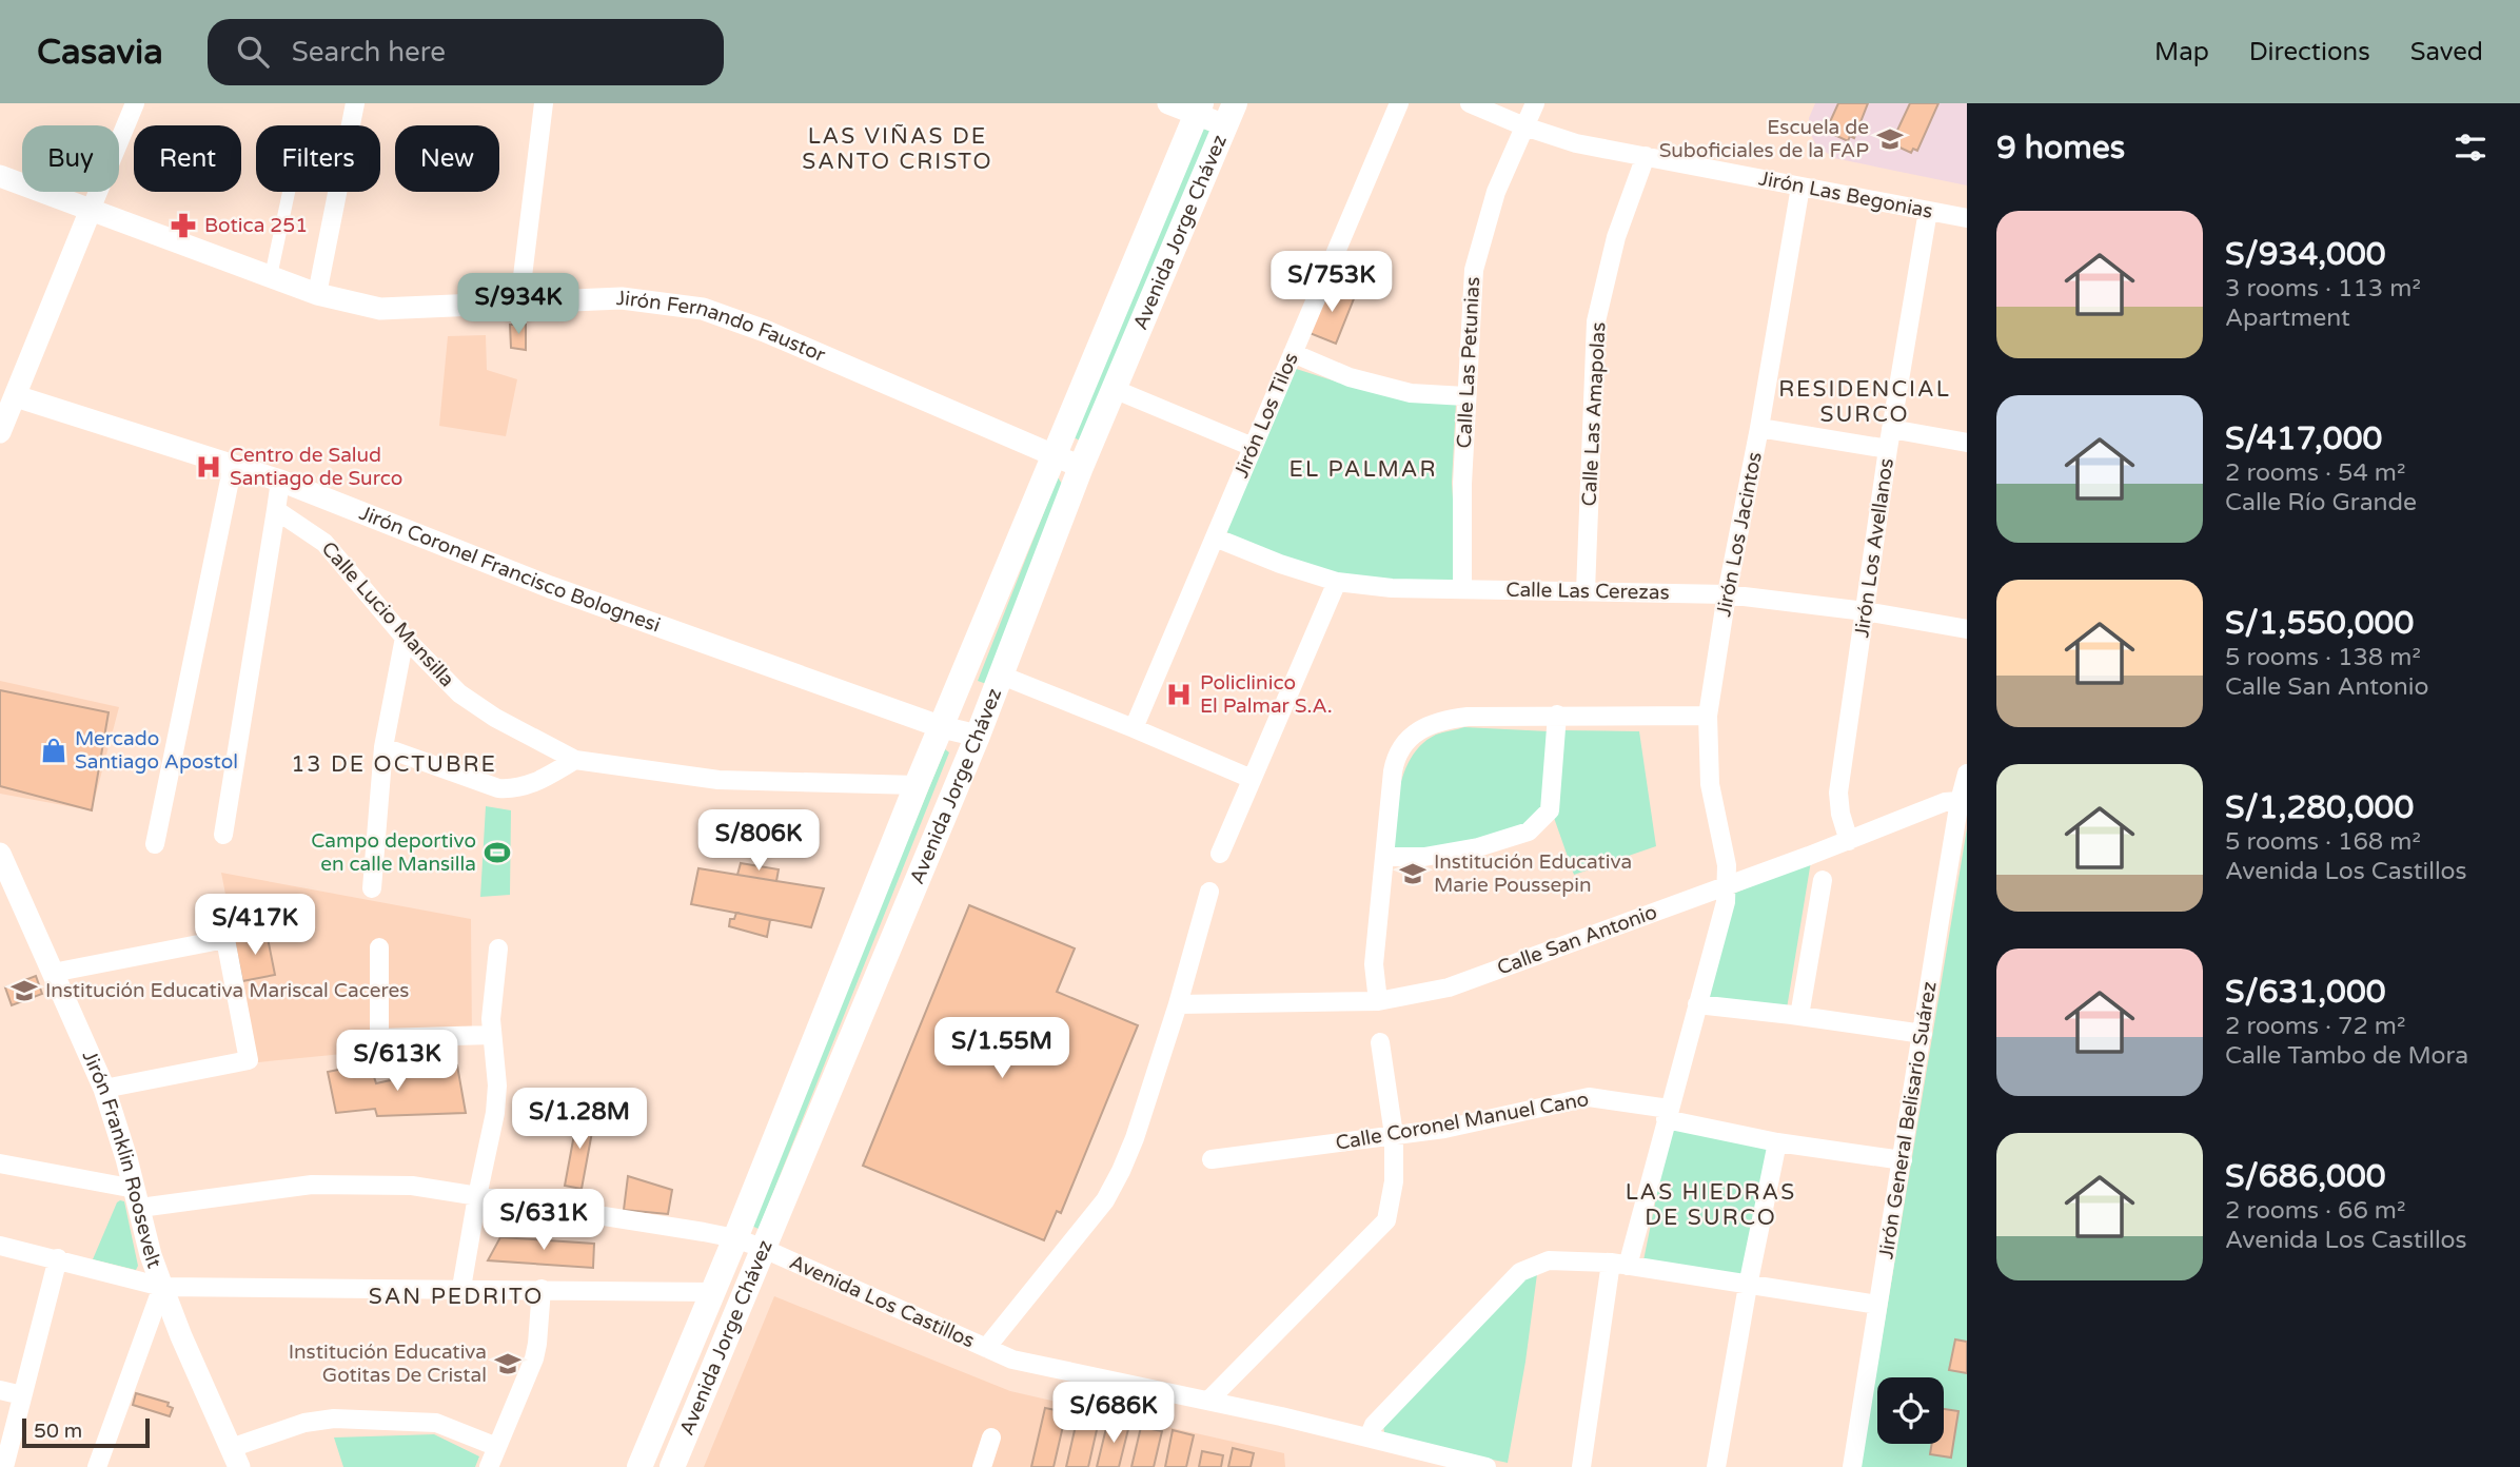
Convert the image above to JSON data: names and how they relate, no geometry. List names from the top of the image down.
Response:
{
  "streets": {
    "main road": ["Avenida Jorge Chávez"],
    "street": [
      "Jirón Las Begonias",
      "Jirón Fernando Faustor",
      "Calle Las Petunias",
      "Calle Las Amapolas",
      "Jirón Los Tilos",
      "Jirón Los Jacintos",
      "Jirón Los Avellanos",
      "Jirón Coronel Francisco Bolognesi",
      "Calle Las Cerezas",
      "Calle Lucio Mansilla",
      "Calle San Antonio",
      "Jirón General Belisario Suárez",
      "Calle Coronel Manuel Cano",
      "Jirón Franklin Roosevelt",
      "Avenida Los Castillos"
    ]
  },
  "crossings": [
    ["Jirón Las Begonias", "Calle Las Petunias"],
    ["Jirón Las Begonias", "Calle Las Amapolas"],
    ["Jirón Las Begonias", "Jirón Los Jacintos"],
    ["Jirón Las Begonias", "Jirón Los Avellanos"],
    ["Avenida Jorge Chávez", "Jirón Fernando Faustor"],
    ["Avenida Jorge Chávez", "Jirón Coronel Francisco Bolognesi"],
    ["Avenida Jorge Chávez", "Calle Lucio Mansilla"],
    ["Avenida Jorge Chávez", "Avenida Los Castillos"],
    ["Calle Las Petunias", "Calle Las Cerezas"],
    ["Calle Las Amapolas", "Calle Las Cerezas"],
    ["Jirón Los Tilos", "Calle Las Cerezas"],
    ["Jirón Los Jacintos", "Calle Las Cerezas"],
    ["Jirón Los Jacintos", "Calle San Antonio"],
    ["Jirón Los Jacintos", "Calle Coronel Manuel Cano"],
    ["Jirón Los Avellanos", "Calle Las Cerezas"],
    ["Jirón Los Avellanos", "Calle San Antonio"],
    ["Calle San Antonio", "Jirón General Belisario Suárez"],
    ["Jirón General Belisario Suárez", "Calle Coronel Manuel Cano"],
    ["Jirón Franklin Roosevelt", "Avenida Los Castillos"]
  ],
  "districts": [
    "LAS VIÑAS DE SANTO CRISTO",
    "RESIDENCIAL SURCO",
    "EL PALMAR",
    "13 DE OCTUBRE",
    "LAS HIEDRAS DE SURCO",
    "SAN PEDRITO"
  ],
  "places": {
    "school or university": [
      "Escuela de Suboficiales de la FAP",
      "Institución Educativa Marie Poussepin",
      "Institución Educativa Mariscal Caceres",
      "Institución Educativa Gotitas De Cristal"
    ],
    "pharmacy": ["Botica 251"],
    "hospital": ["Centro de Salud Santiago de Surco", "Policlinico El Palmar S.A."],
    "shop": ["Mercado Santiago Apostol"],
    "sports": ["Campo deportivo en calle Mansilla"]
  },
  "scale_bar": "50 m",
  "page": {
    "header": "Casavia",
    "search": "Search here",
    "nav": ["Map", "Directions", "Saved"],
    "heading": "9 homes",
    "chip": [
      "Buy",
      "Rent",
      "Filters",
      "New"
    ],
    "list": [
      {
        "name": "S/934,000",
        "note": "3 rooms · 113 m² · Apartment"
      },
      {
        "name": "S/417,000",
        "note": "2 rooms · 54 m² · Calle Río Grande"
      },
      {
        "name": "S/1,550,000",
        "note": "5 rooms · 138 m² · Calle San Antonio"
      },
      {
        "name": "S/1,280,000",
        "note": "5 rooms · 168 m² · Avenida Los Castillos"
      },
      {
        "name": "S/631,000",
        "note": "2 rooms · 72 m² · Calle Tambo de Mora"
      },
      {
        "name": "S/686,000",
        "note": "2 rooms · 66 m² · Avenida Los Castillos"
      }
    ],
    "price": [
      "S/753K",
      "S/934K",
      "S/806K",
      "S/417K",
      "S/1.55M",
      "S/613K",
      "S/1.28M",
      "S/631K",
      "S/686K"
    ],
    "scale": "50 m"
  }
}
